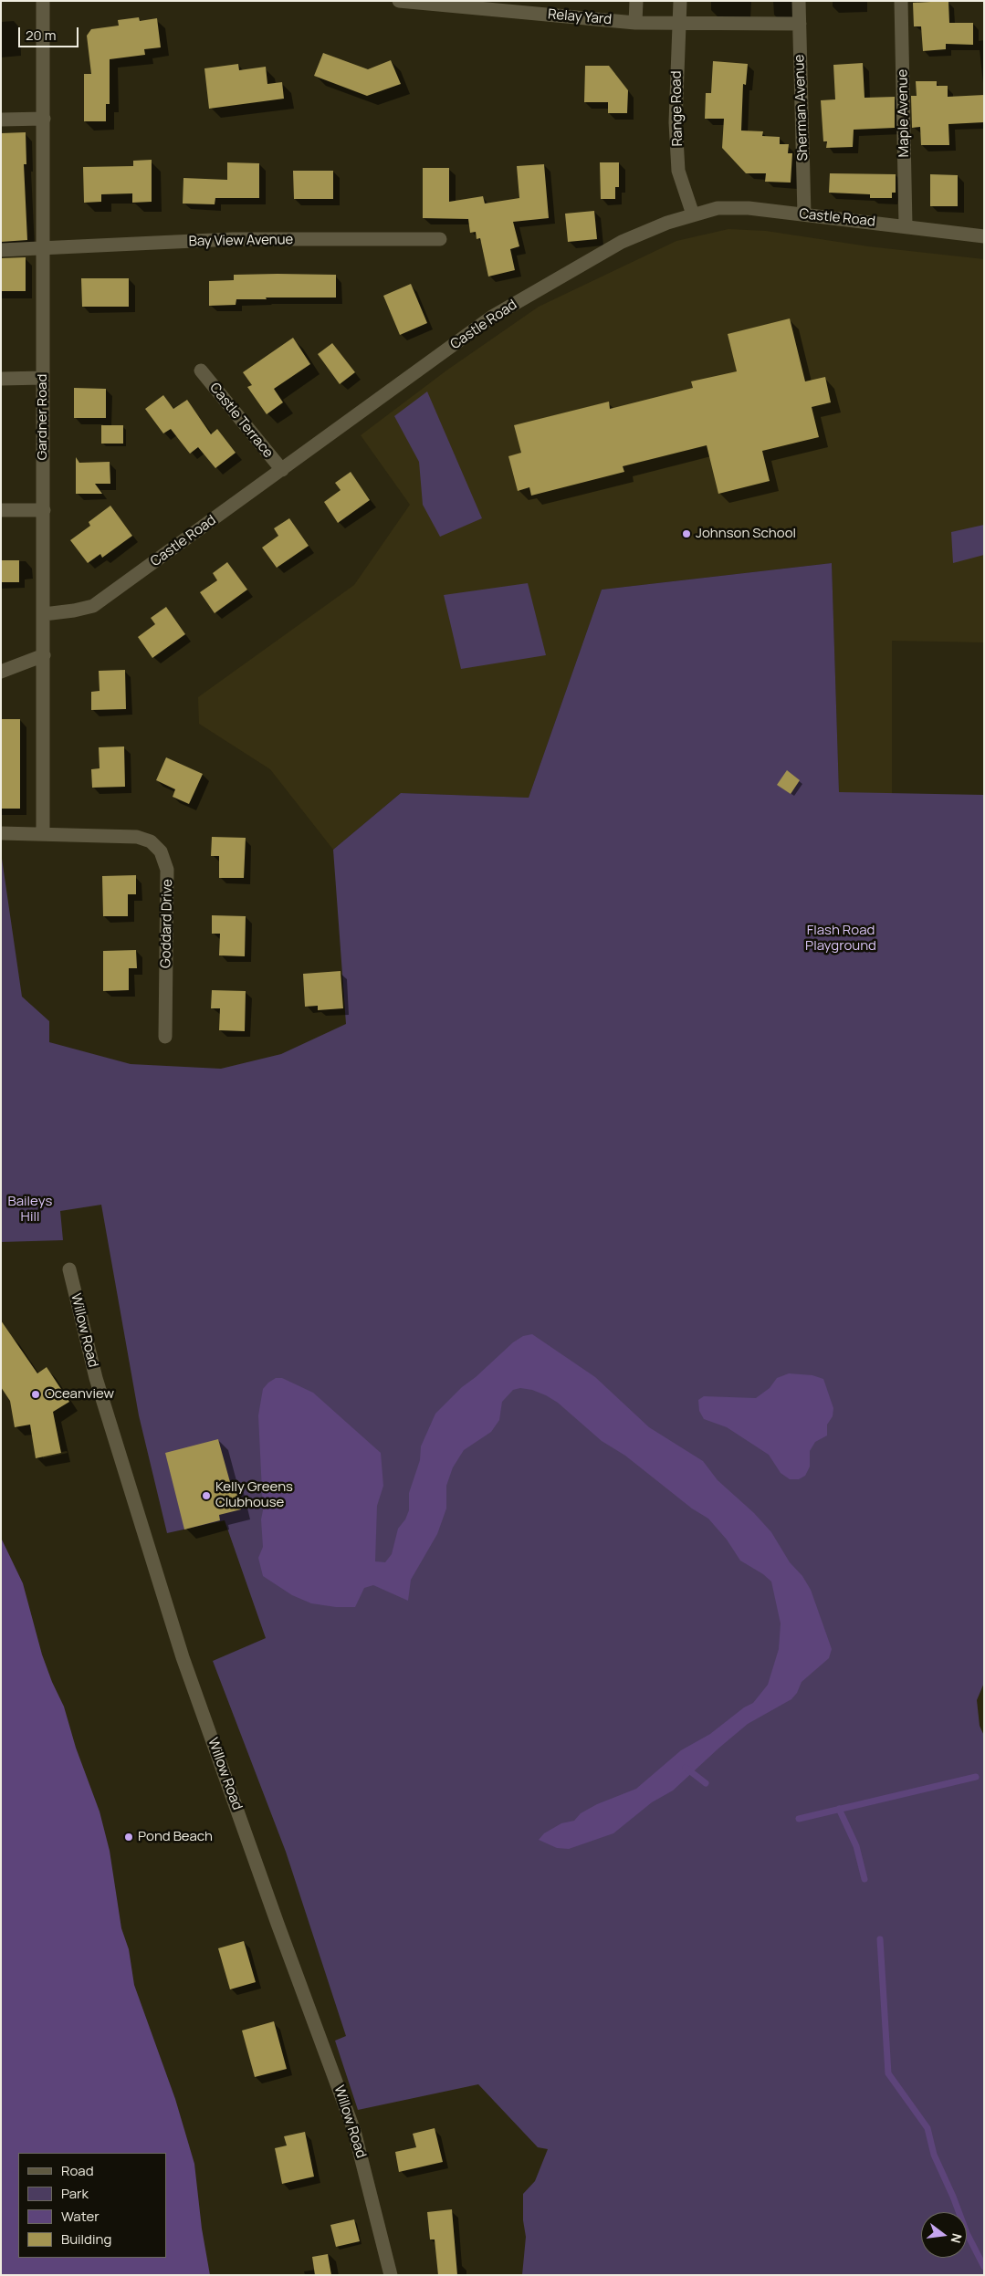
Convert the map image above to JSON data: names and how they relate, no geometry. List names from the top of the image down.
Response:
{
  "streets": {
    "street": [
      "Relay Yard",
      "Sherman Avenue",
      "Range Road",
      "Maple Avenue",
      "Castle Road",
      "Bay View Avenue",
      "Gardner Road",
      "Castle Terrace",
      "Goddard Drive",
      "Willow Road"
    ]
  },
  "crossings": [
    ["Relay Yard", "Sherman Avenue"],
    ["Relay Yard", "Range Road"],
    ["Sherman Avenue", "Castle Road"],
    ["Range Road", "Castle Road"],
    ["Maple Avenue", "Castle Road"],
    ["Castle Road", "Gardner Road"],
    ["Castle Road", "Castle Terrace"],
    ["Bay View Avenue", "Gardner Road"],
    ["Gardner Road", "Goddard Drive"]
  ],
  "parks": ["Flash Road Playground", "Baileys Hill"],
  "places": [
    "Johnson School",
    "Oceanview",
    "Kelly Greens Clubhouse",
    "Pond Beach"
  ],
  "legend": [
    "Road",
    "Park",
    "Water",
    "Building"
  ],
  "scale_bar": "20 m",
  "north": "right"
}
